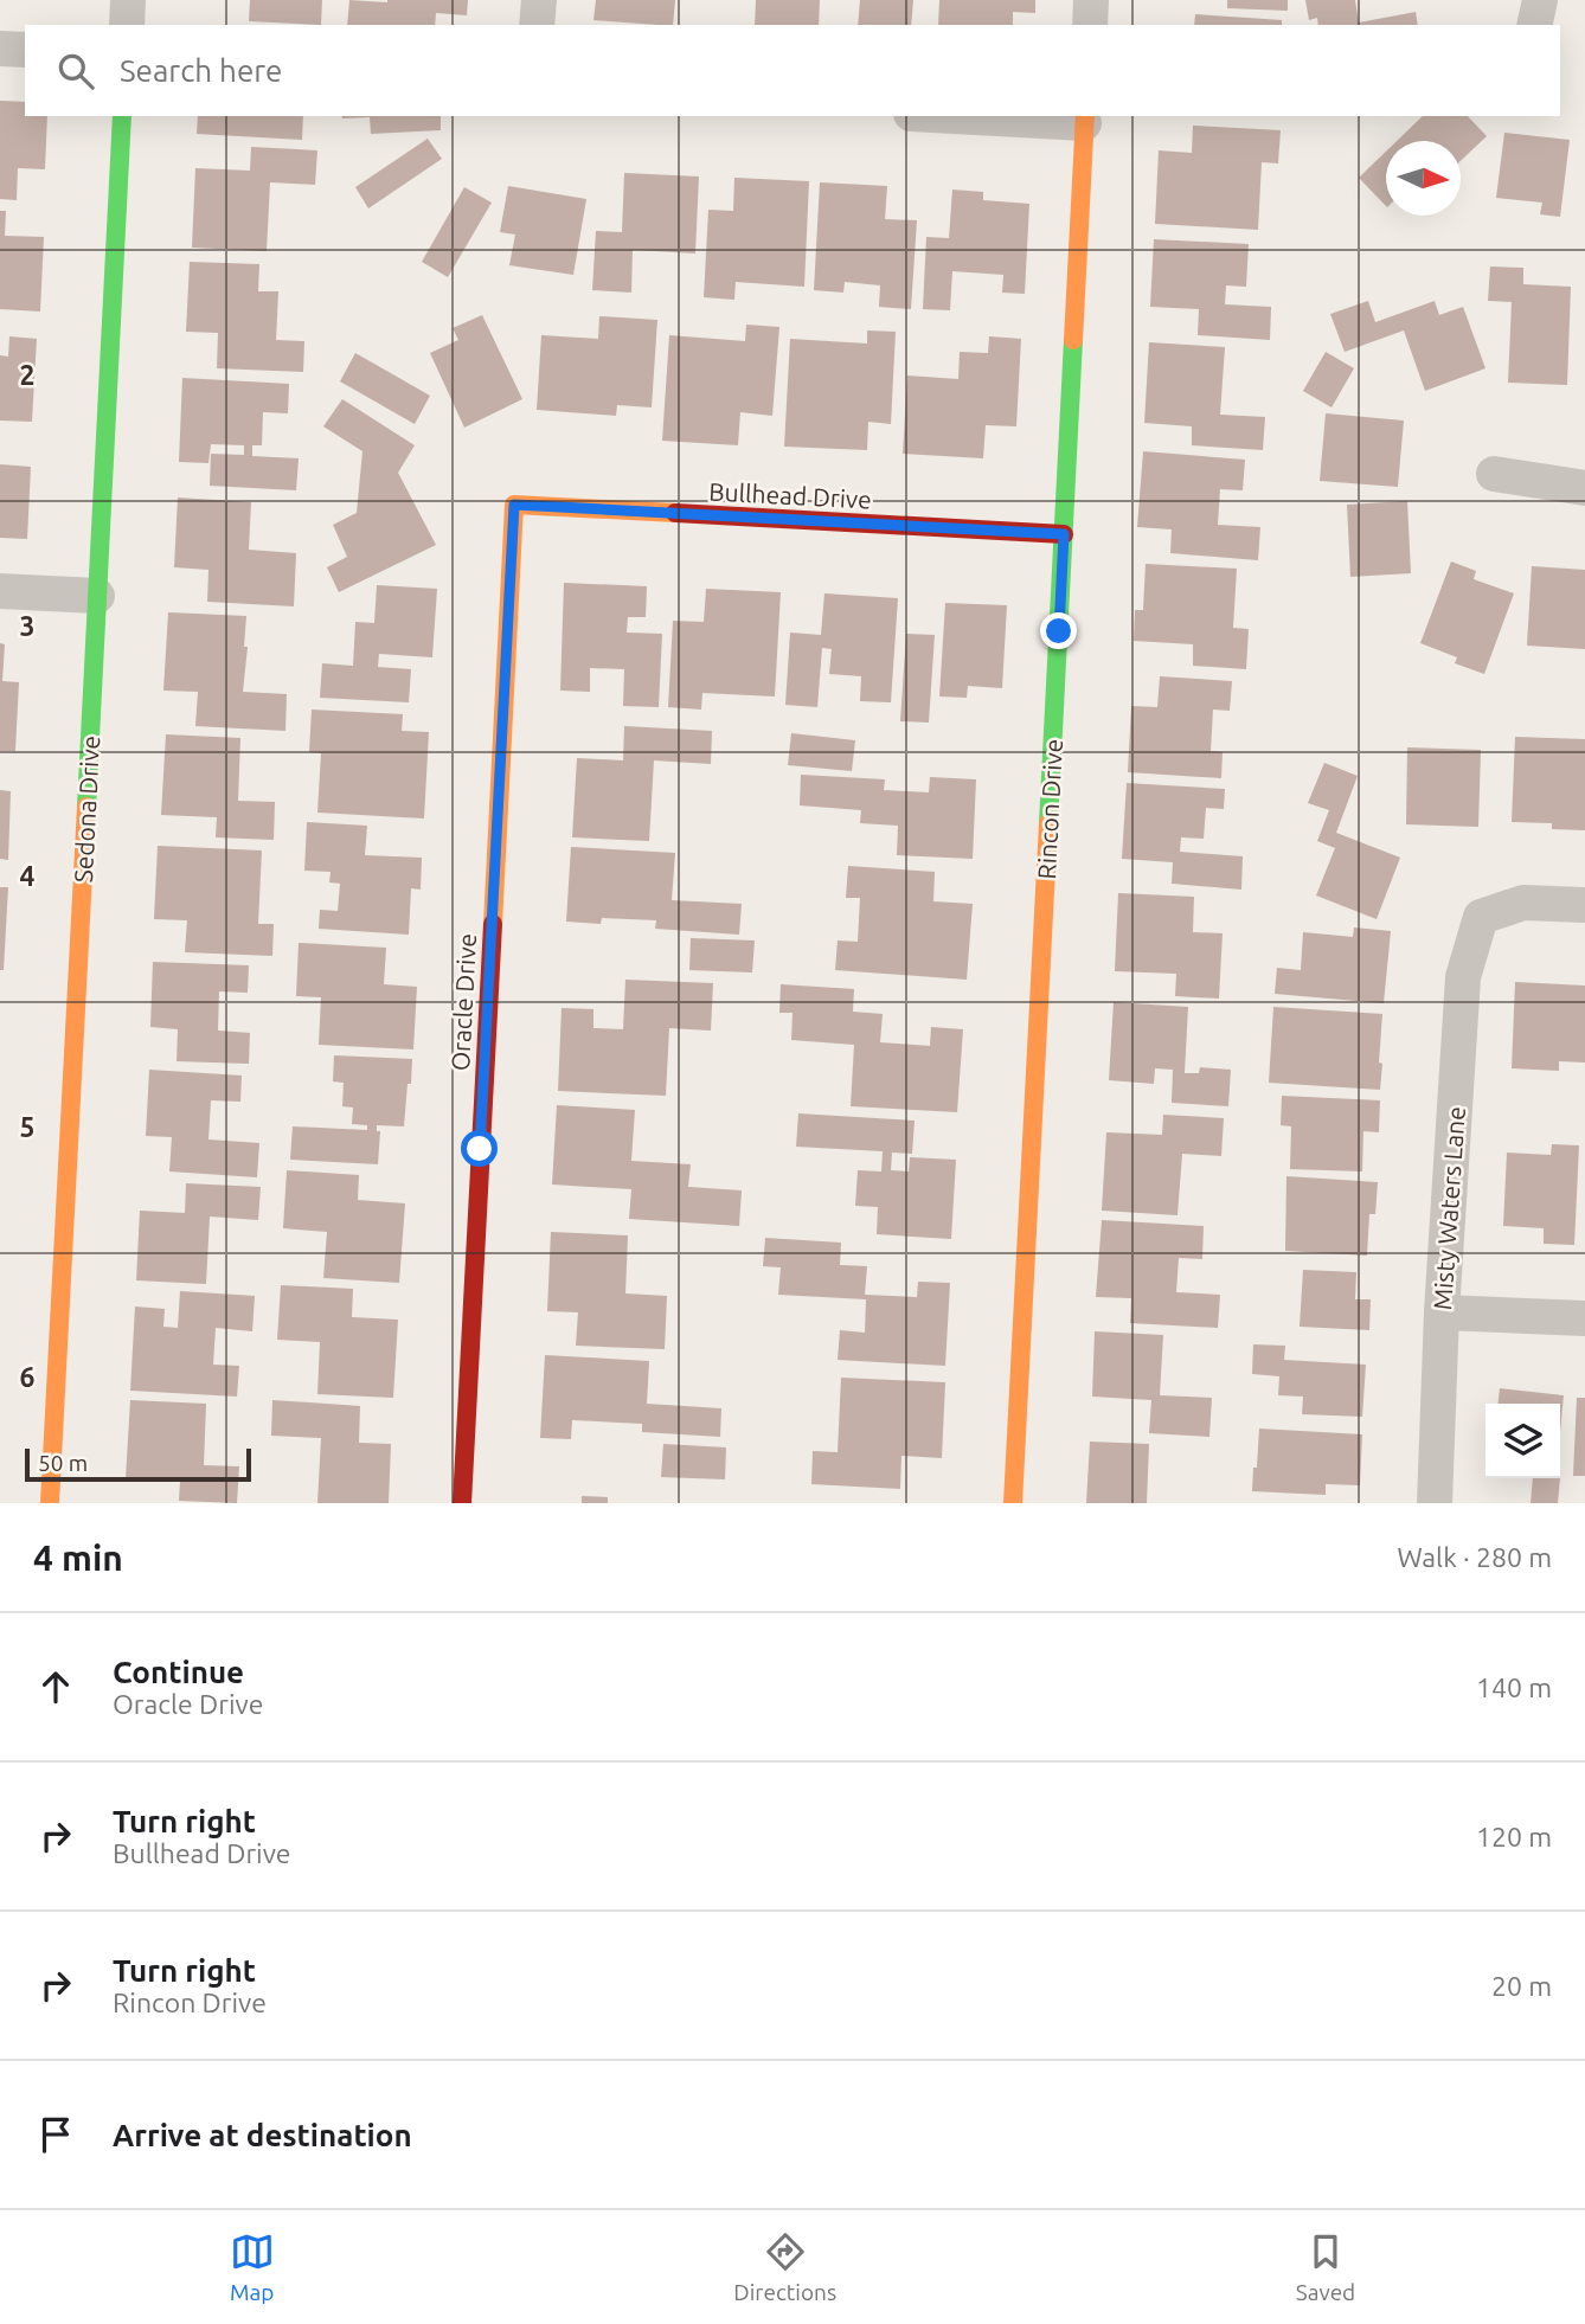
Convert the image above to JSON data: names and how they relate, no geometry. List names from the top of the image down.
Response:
{
  "streets": {
    "street": [
      "Bullhead Drive",
      "Sedona Drive",
      "Rincon Drive",
      "Oracle Drive",
      "Misty Waters Lane"
    ]
  },
  "crossings": [
    ["Bullhead Drive", "Rincon Drive"],
    ["Bullhead Drive", "Oracle Drive"]
  ],
  "scale_bar": "50 m",
  "north": "right",
  "page": {
    "search": "Search here",
    "scale": "50 m",
    "heading": ["4 min", "Walk · 280 m"],
    "list": [
      ["Continue", "Oracle Drive", "140 m"],
      ["Turn right", "Bullhead Drive", "120 m"],
      ["Turn right", "Rincon Drive", "20 m"],
      "Arrive at destination"
    ],
    "nav": ["Map", "Directions", "Saved"]
  },
  "grid": {
    "rows": [
      "2",
      "3",
      "4",
      "5",
      "6"
    ]
  }
}
